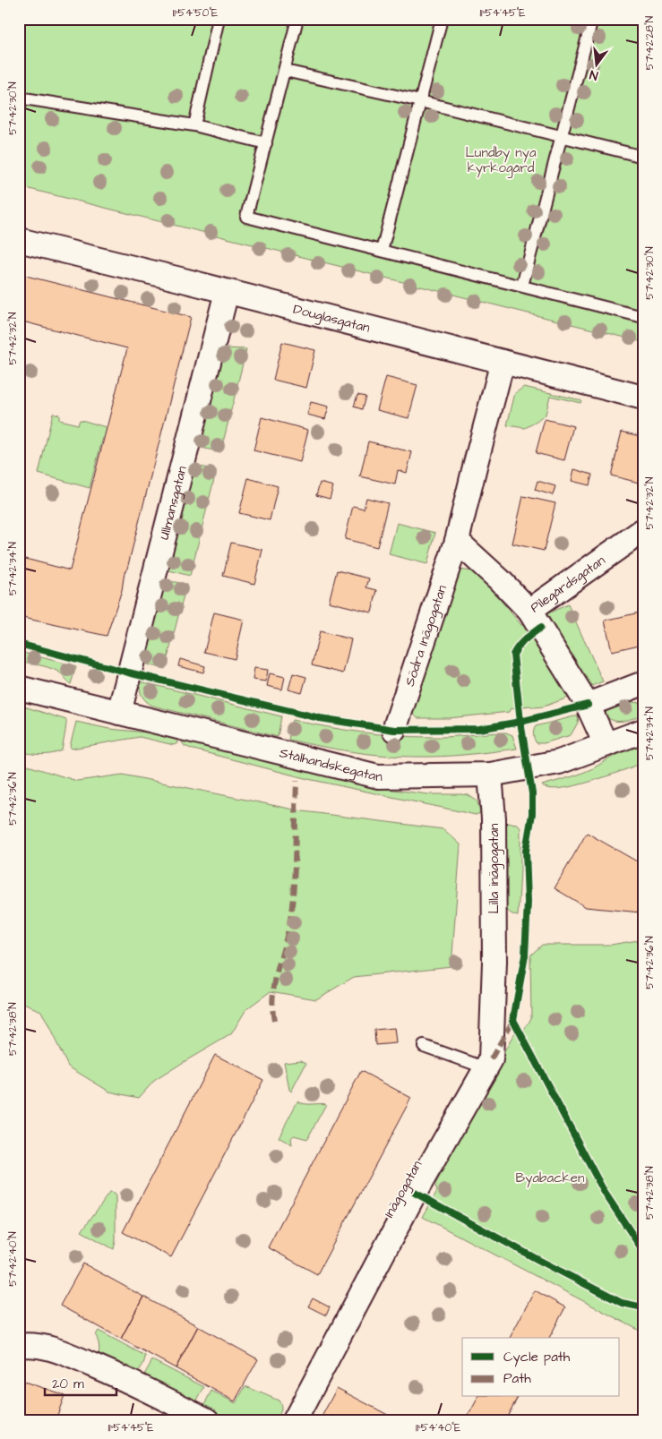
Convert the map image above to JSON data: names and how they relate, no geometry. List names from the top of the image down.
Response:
{
  "streets": {
    "street": [
      "Douglasgatan",
      "Ullmansgatan",
      "Pilegårdsgatan",
      "Södra Inägogatan",
      "Stålhandskegatan",
      "Lilla inägogatan",
      "Inägogatan"
    ]
  },
  "crossings": [
    ["Douglasgatan", "Ullmansgatan"],
    ["Douglasgatan", "Södra Inägogatan"],
    ["Ullmansgatan", "Stålhandskegatan"],
    ["Pilegårdsgatan", "Stålhandskegatan"],
    ["Stålhandskegatan", "Lilla inägogatan"],
    ["Lilla inägogatan", "Inägogatan"]
  ],
  "parks": ["Lundby nya kyrkogård", "Byabacken"],
  "legend": ["Cycle path", "Path"],
  "scale_bar": "20 m",
  "north": "bottom",
  "coordinates": [
    "11°54'50\"E",
    "11°54'45\"E",
    "57°42'28\"N",
    "57°42'30\"N",
    "57°42'32\"N",
    "57°42'34\"N",
    "57°42'36\"N",
    "57°42'38\"N",
    "57°42'40\"N",
    "11°54'40\"E"
  ]
}
